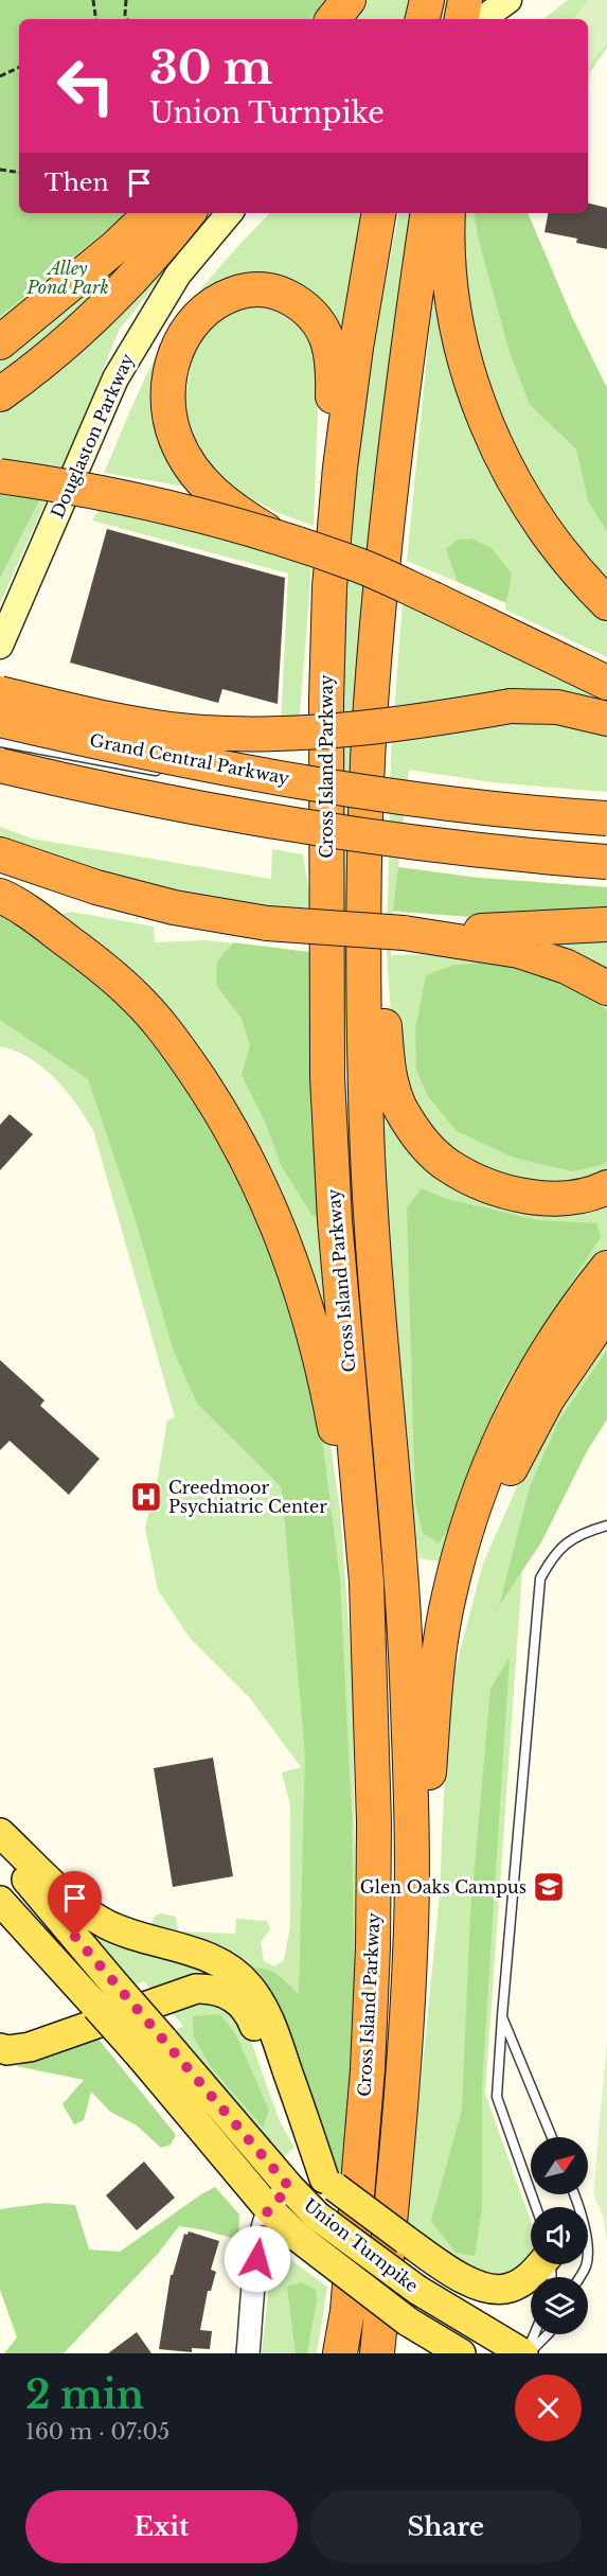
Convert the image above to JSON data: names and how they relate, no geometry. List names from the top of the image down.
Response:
{
  "streets": {
    "highway": ["Grand Central Parkway", "Cross Island Parkway"],
    "main road": ["Douglaston Parkway", "Union Turnpike"]
  },
  "parks": ["Alley Pond Park"],
  "places": {
    "hospital": ["Creedmoor Psychiatric Center"],
    "school or university": ["Glen Oaks Campus"]
  },
  "north": "top right",
  "page": {
    "turn": ["30 m", "Union Turnpike"],
    "then": "Then",
    "heading": ["2 min", "160 m · 07:05"],
    "buttons": ["Exit", "Share"]
  }
}
